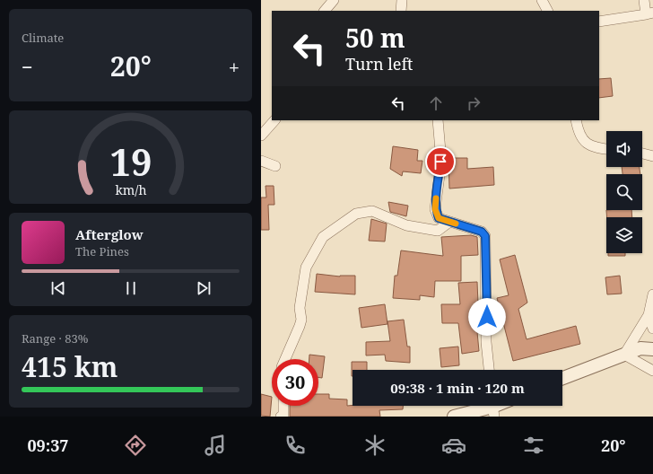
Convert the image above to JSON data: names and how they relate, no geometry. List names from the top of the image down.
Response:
{
  "page": {
    "tile": [
      "Climate",
      ["Range · 83%", "415 km"]
    ],
    "turn": ["50 m", "Turn left"],
    "heat": ["−", "20°", "+"],
    "song": ["Afterglow", "The Pines"],
    "limit": "30",
    "trip": "09:38 · 1 min · 120 m",
    "tabs": ["09:37", "20°"],
    "gauge": ["19", "km/h"]
  }
}
